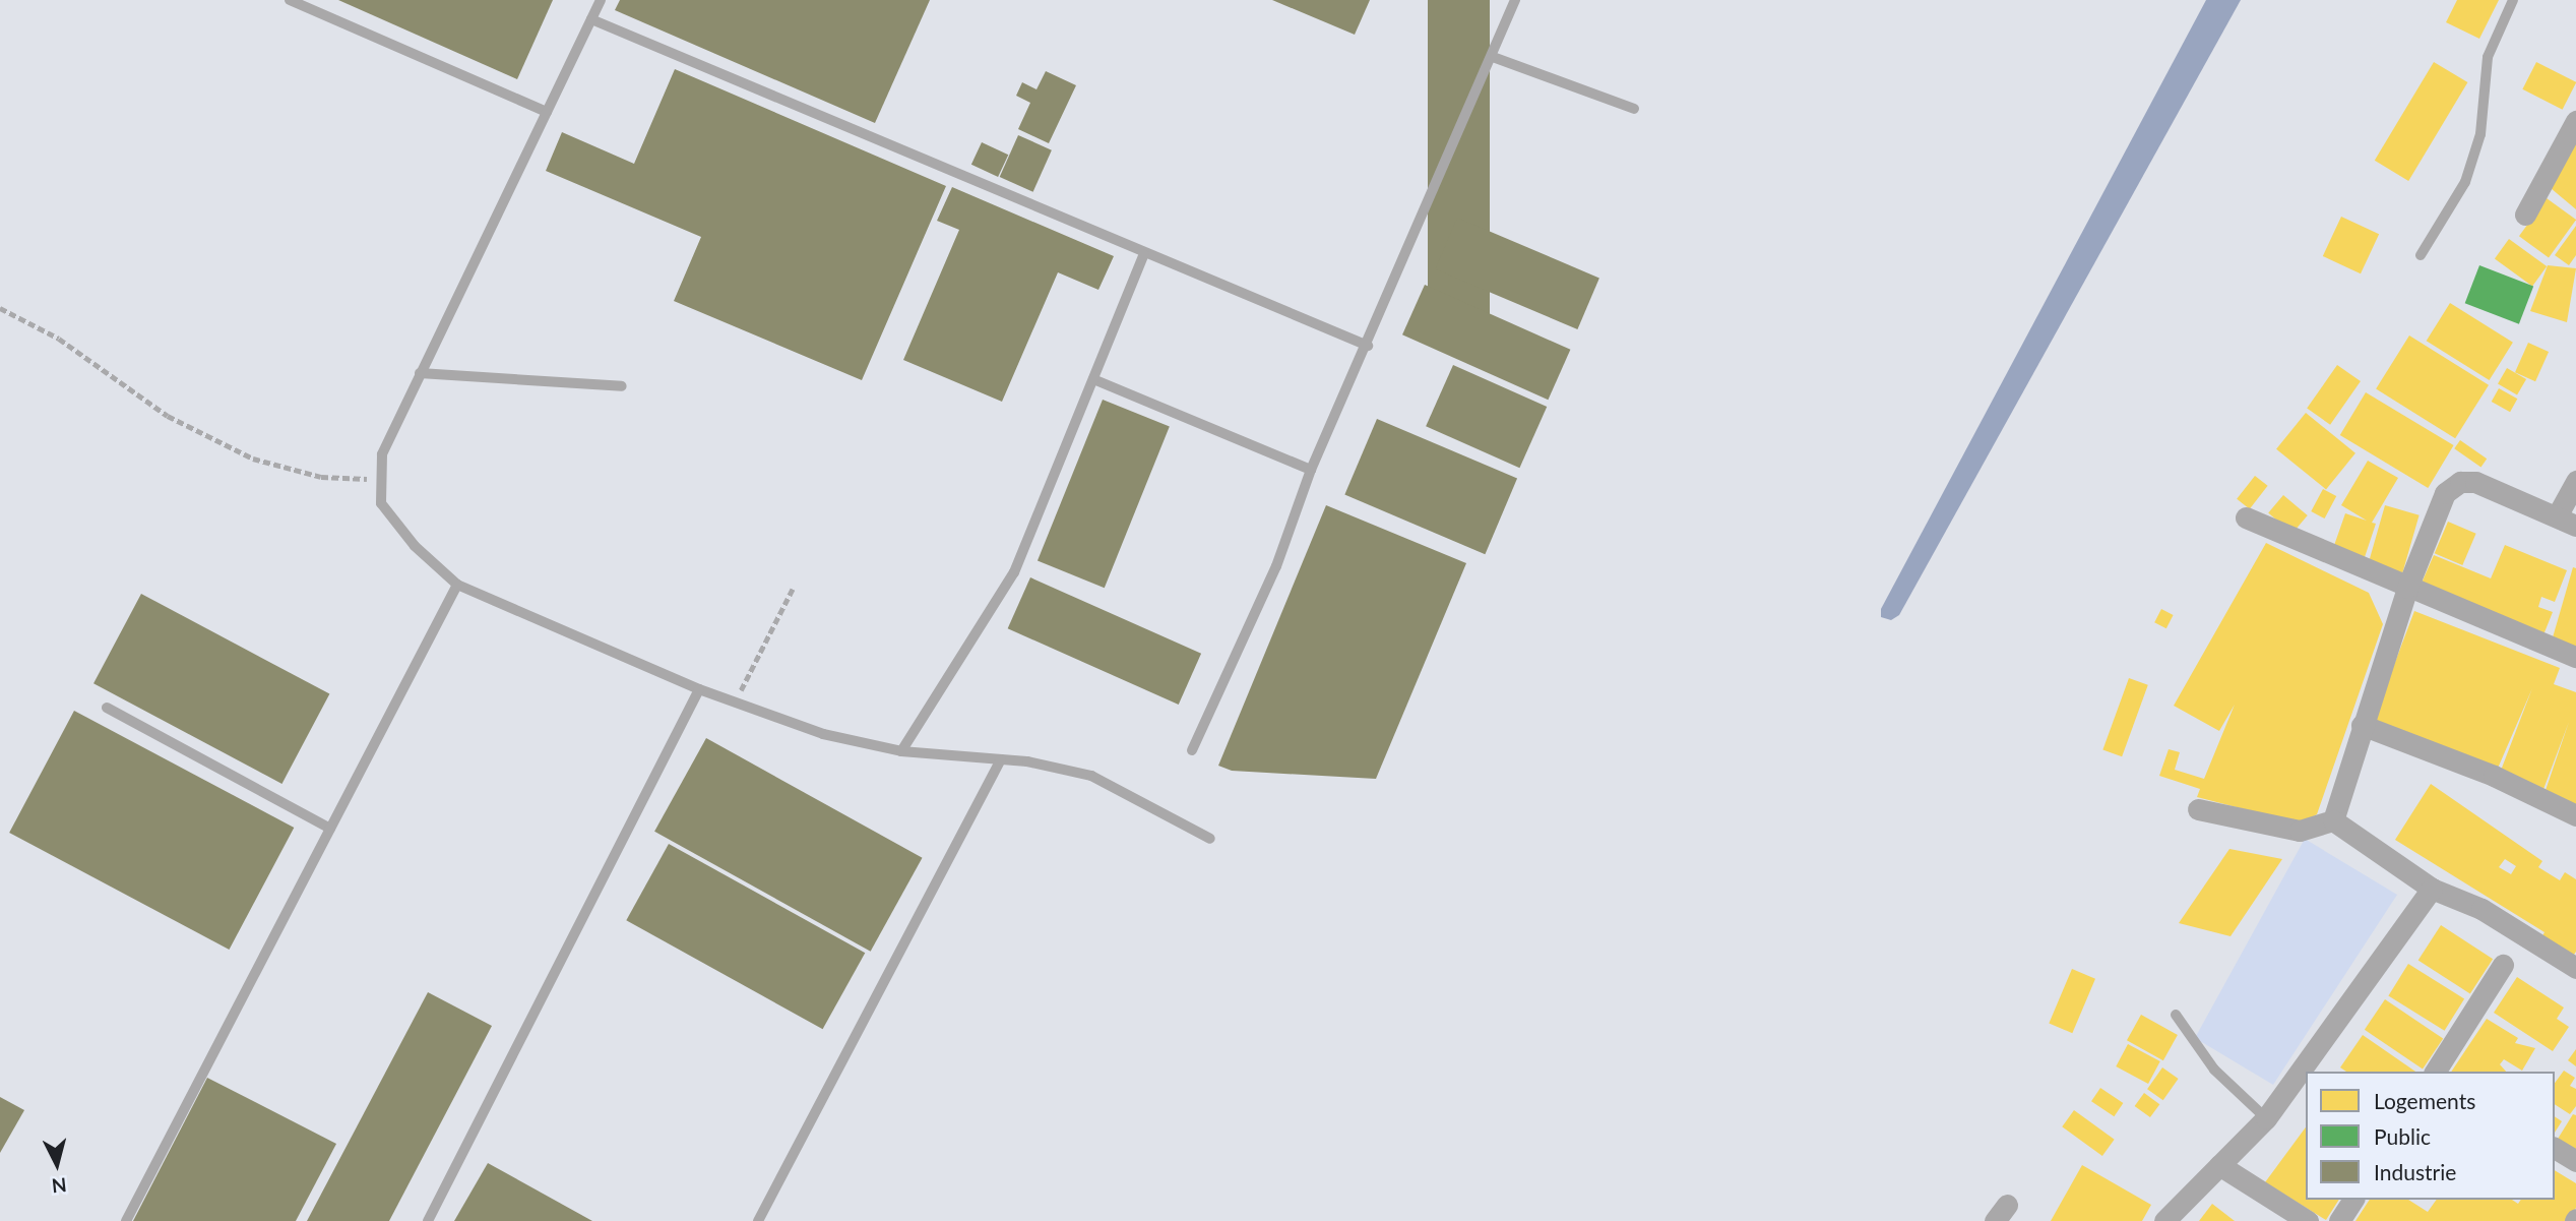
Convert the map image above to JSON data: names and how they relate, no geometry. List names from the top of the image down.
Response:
{
  "legend": ["Logements", "Public", "Industrie"],
  "north": "bottom"
}
